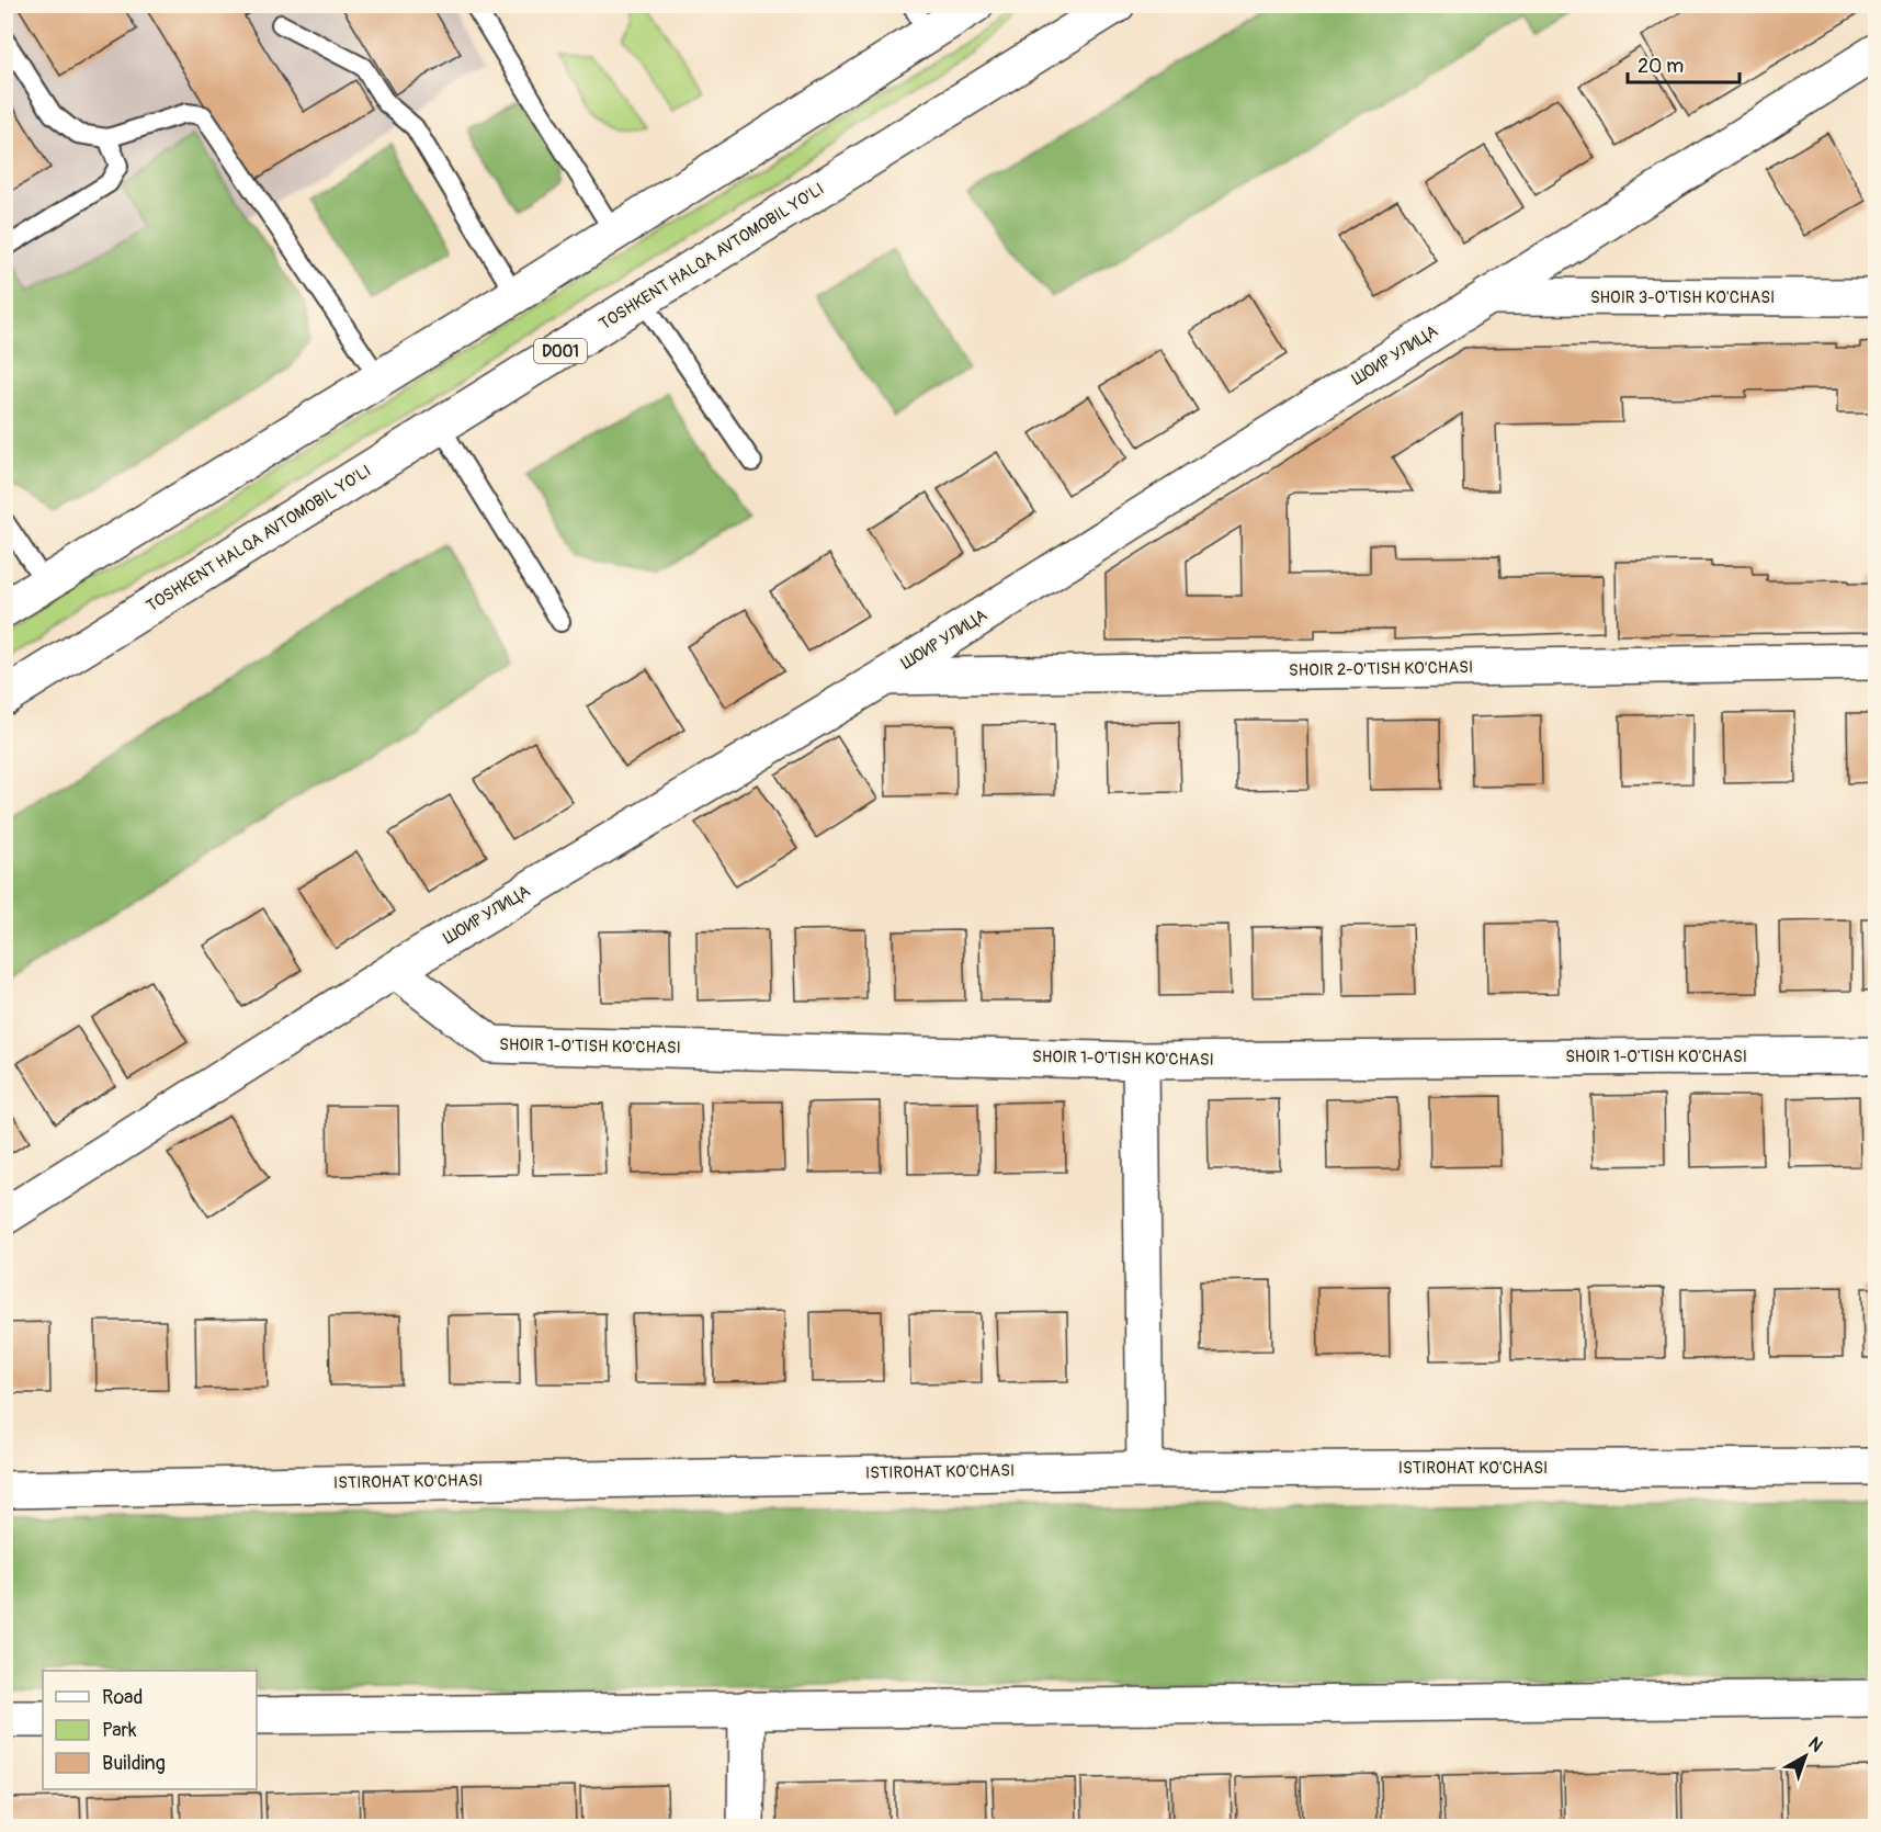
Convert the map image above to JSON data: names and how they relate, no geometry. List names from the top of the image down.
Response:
{
  "streets": {
    "main road": [
      "TOSHKENT HALQA AVTOMOBIL YO'LI",
      "SHOIR 3-O'TISH KO'CHASI",
      "D001",
      "ШОИР УЛИЦА",
      "SHOIR 2-O'TISH KO'CHASI",
      "SHOIR 1-O'TISH KO'CHASI",
      "ISTIROHAT KO'CHASI"
    ]
  },
  "crossings": [
    ["SHOIR 3-O'TISH KO'CHASI", "ШОИР УЛИЦА"],
    ["ШОИР УЛИЦА", "SHOIR 2-O'TISH KO'CHASI"],
    ["ШОИР УЛИЦА", "SHOIR 1-O'TISH KO'CHASI"]
  ],
  "legend": ["Road", "Park", "Building"],
  "scale_bar": "20 m",
  "north": "top right"
}
